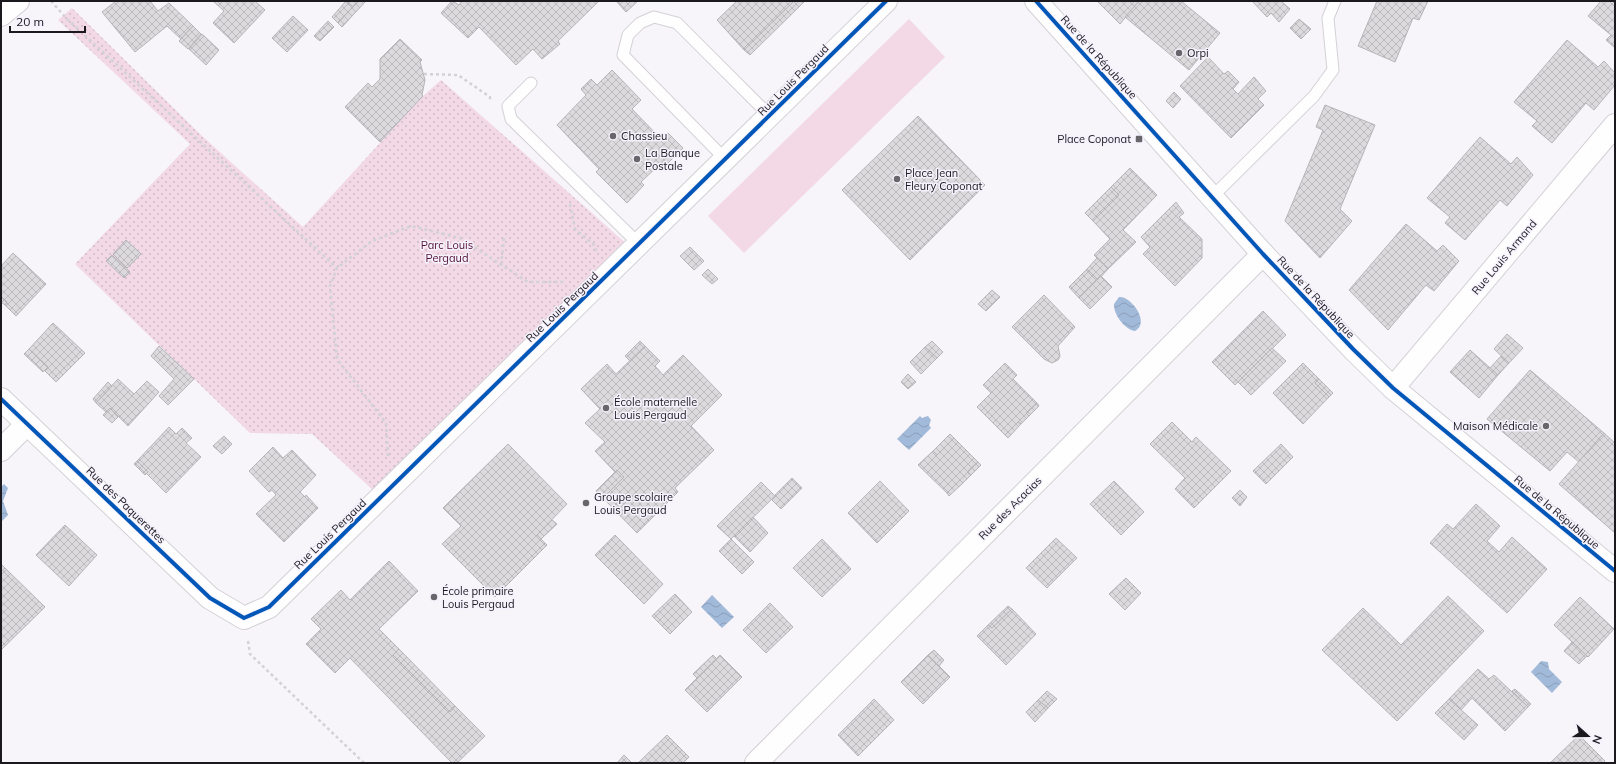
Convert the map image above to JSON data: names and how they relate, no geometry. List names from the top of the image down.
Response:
{
  "streets": {
    "street": [
      "Rue de la République",
      "Rue Louis Pergaud",
      "Rue Louis Armand",
      "Rue des Paquerettes",
      "Rue des Acacias"
    ]
  },
  "crossings": [
    ["Rue de la République", "Rue Louis Armand"],
    ["Rue de la République", "Rue des Acacias"],
    ["Rue Louis Pergaud", "Rue des Paquerettes"]
  ],
  "parks": ["Parc Louis Pergaud"],
  "places": {
    "other": [
      "Orpi",
      "Chassieu",
      "La Banque Postale",
      "Place Jean Fleury Coponat",
      "École maternelle Louis Pergaud",
      "Maison Médicale",
      "Groupe scolaire Louis Pergaud",
      "École primaire Louis Pergaud"
    ],
    "transit": ["Place Coponat"]
  },
  "scale_bar": "20 m",
  "north": "right"
}
